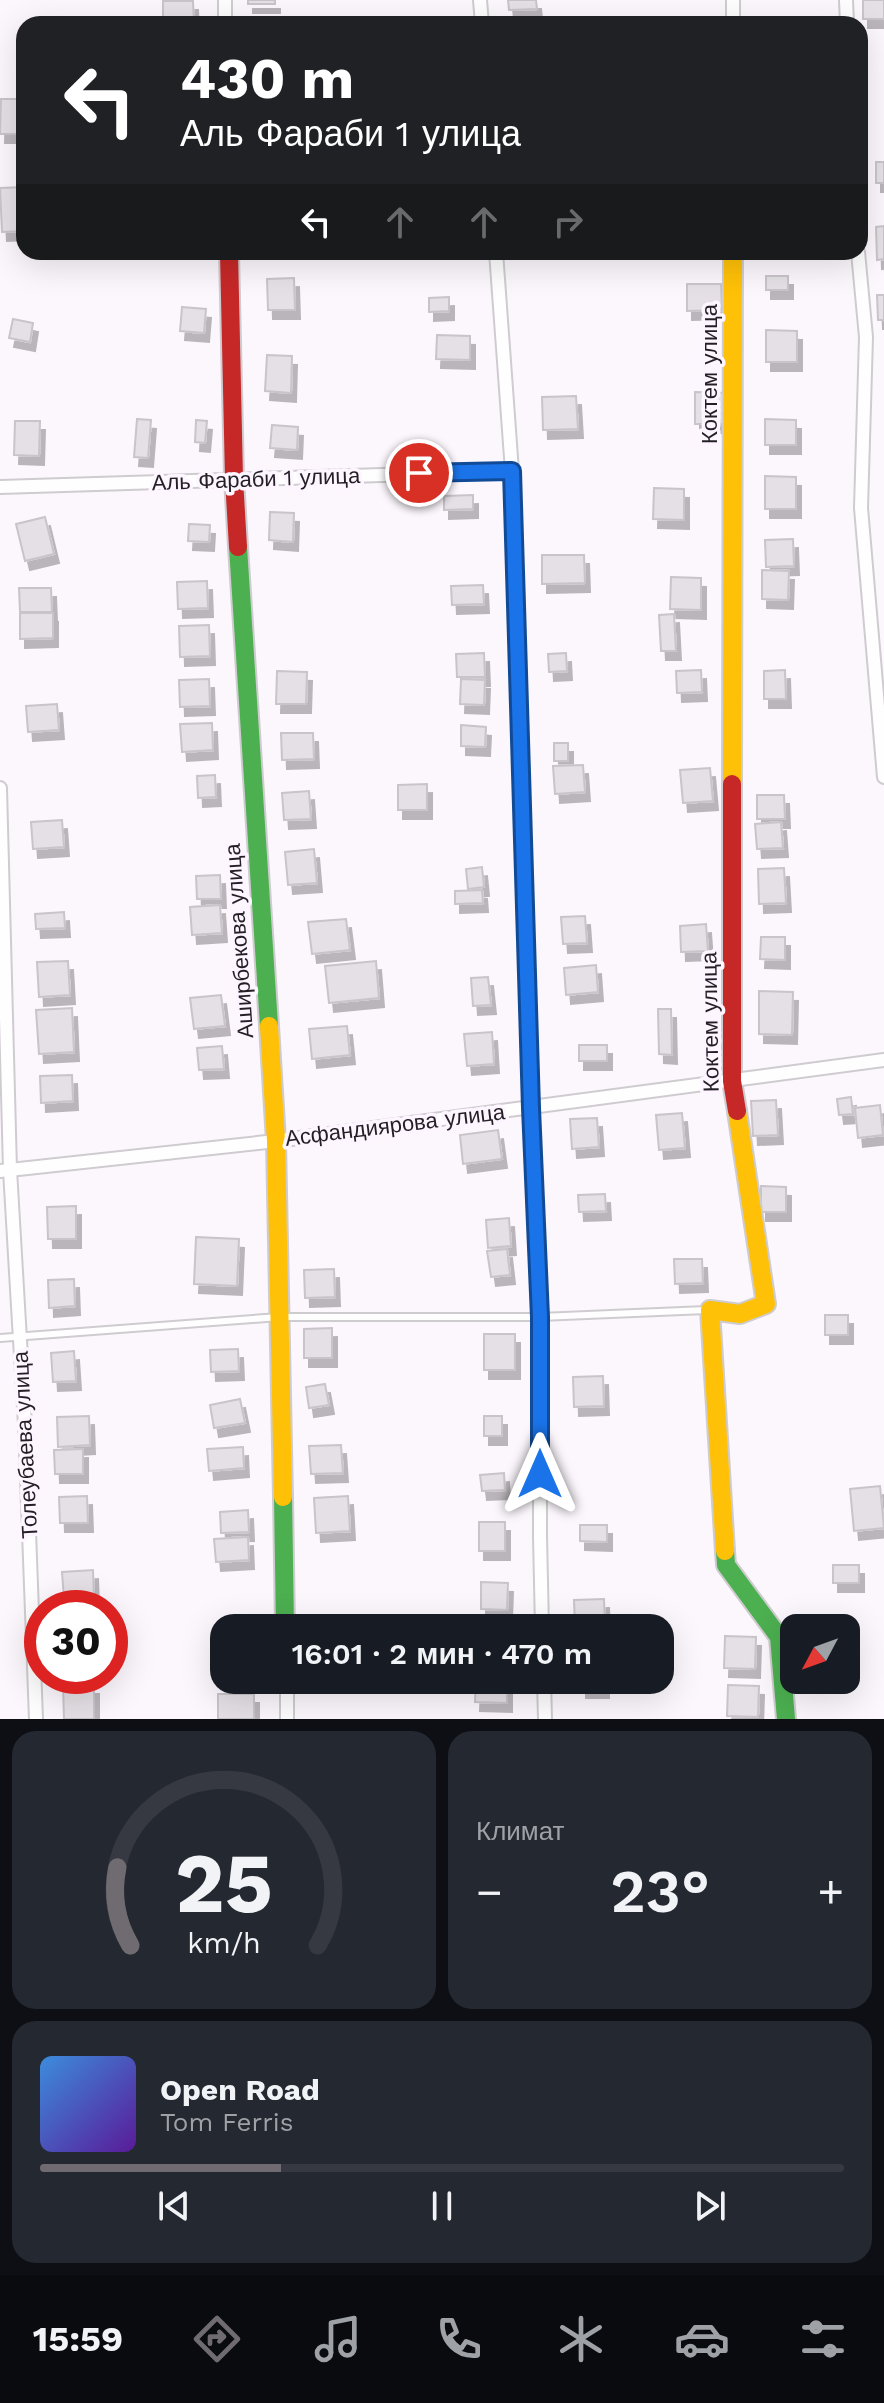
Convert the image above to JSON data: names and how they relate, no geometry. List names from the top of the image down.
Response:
{
  "streets": {
    "street": [
      "Коктем улица",
      "Аль Фараби 1 улица",
      "Аширбекова улица",
      "Асфандиярова улица",
      "Толеубаева улица"
    ]
  },
  "crossings": [
    ["Коктем улица", "Асфандиярова улица"],
    ["Аль Фараби 1 улица", "Аширбекова улица"],
    ["Аширбекова улица", "Асфандиярова улица"],
    ["Асфандиярова улица", "Толеубаева улица"]
  ],
  "north": "bottom left",
  "page": {
    "turn": ["430 m", "Аль Фараби 1 улица"],
    "limit": "30",
    "trip": "16:01 · 2 мин · 470 m",
    "tile": "Климат",
    "heat": ["−", "23°", "+"],
    "song": ["Open Road", "Tom Ferris"],
    "tabs": "15:59",
    "gauge": ["25", "km/h"]
  }
}
